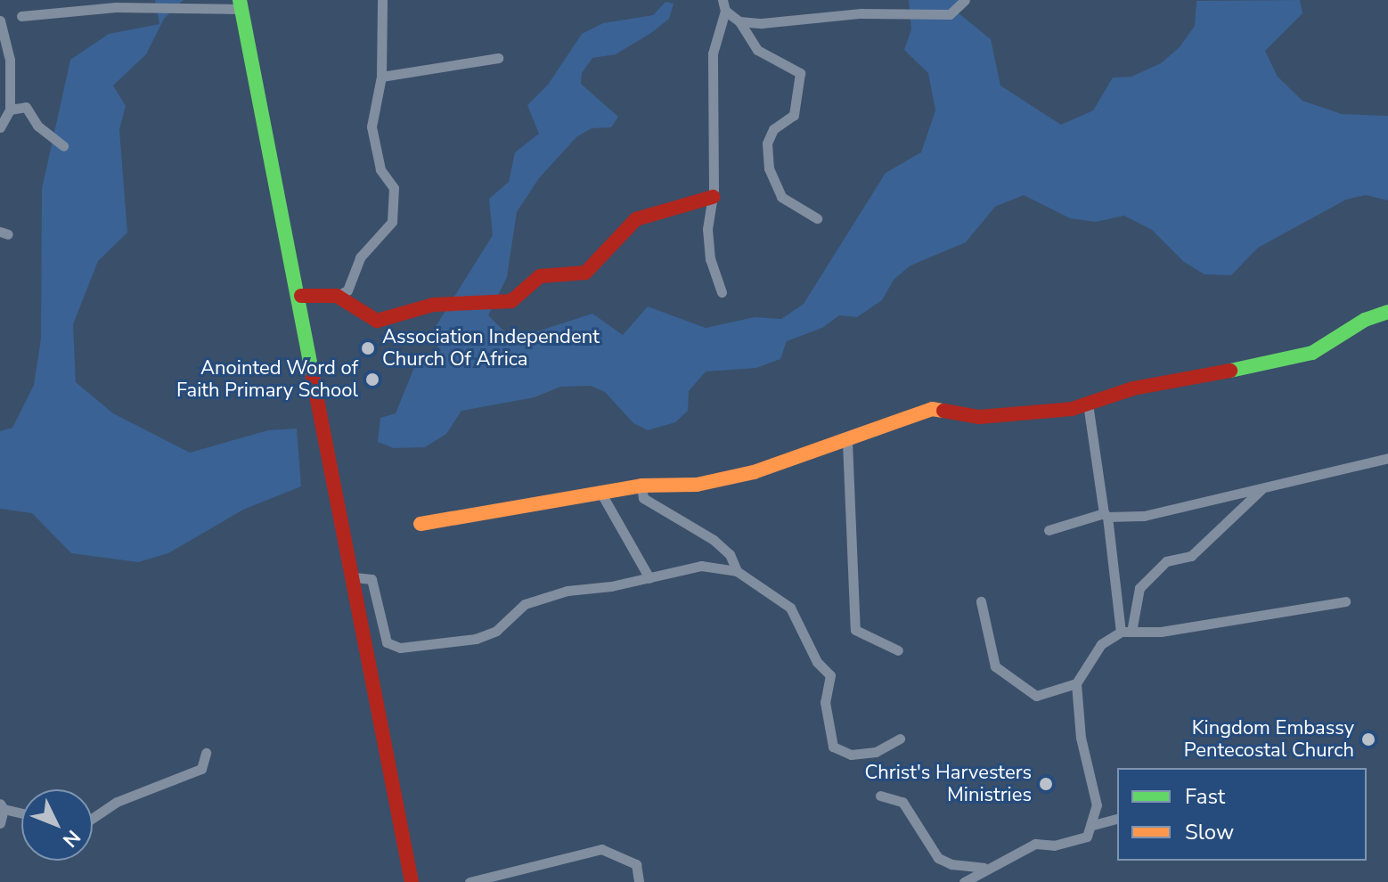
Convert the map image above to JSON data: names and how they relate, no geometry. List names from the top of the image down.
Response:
{
  "places": [
    "Association Independent Church Of Africa",
    "Anointed Word of Faith Primary School",
    "Kingdom Embassy Pentecostal Church",
    "Christ's Harvesters Ministries"
  ],
  "legend": ["Fast", "Slow"],
  "north": "bottom right"
}
